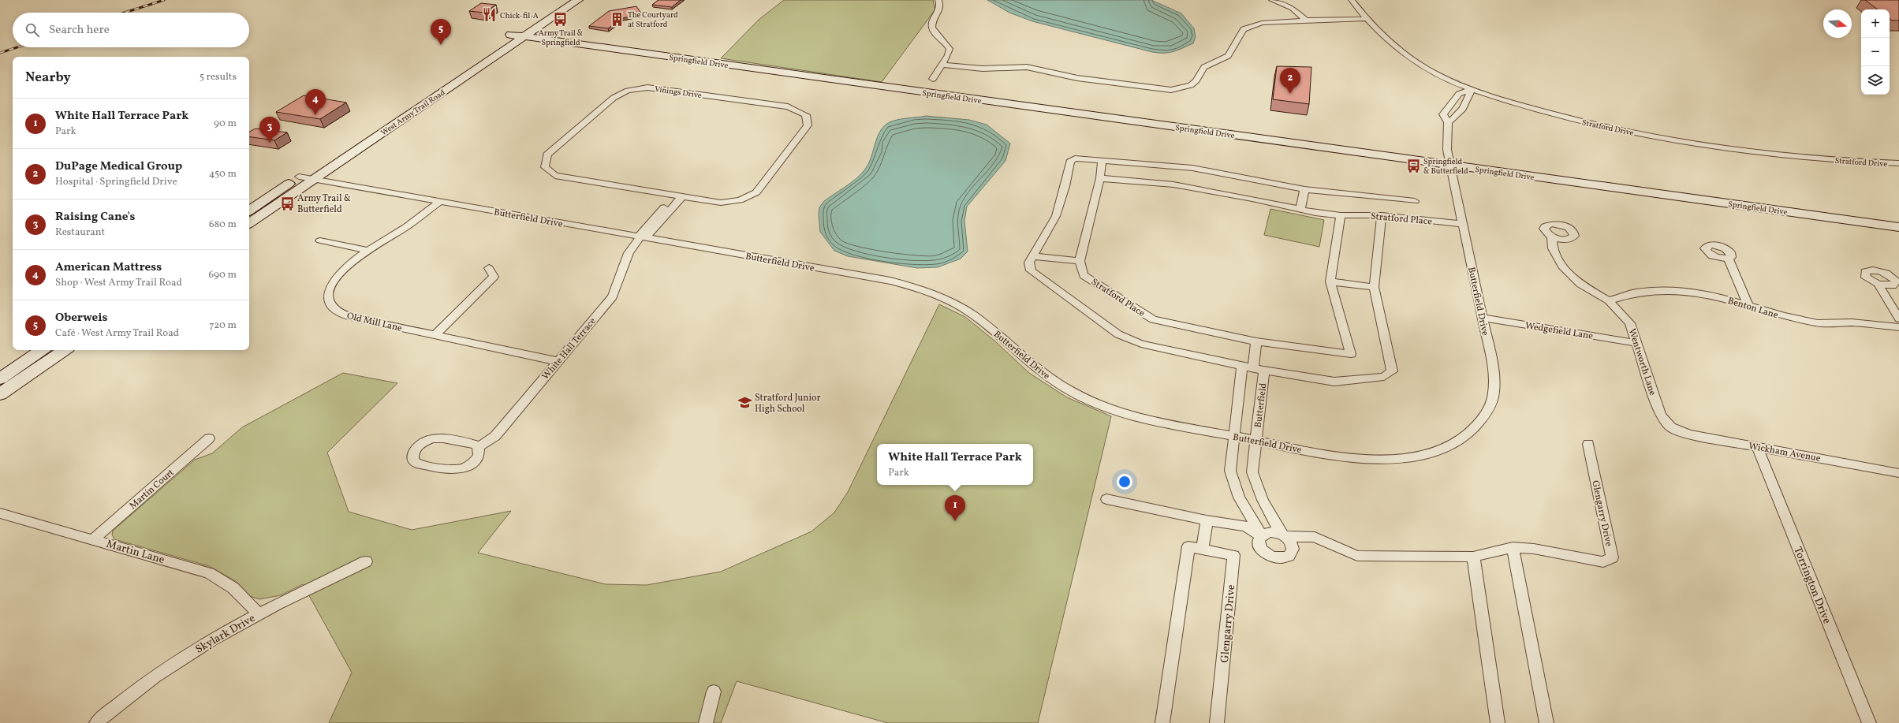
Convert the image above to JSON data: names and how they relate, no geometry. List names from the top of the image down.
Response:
{
  "streets": {
    "street": [
      "Springfield Drive",
      "Vinings Drive",
      "West Army Trail Road",
      "Stratford Drive",
      "Butterfield Drive",
      "Stratford Place",
      "Benton Lane",
      "Old Mill Lane",
      "Wedgefield Lane",
      "White Hall Terrace",
      "Wentworth Lane",
      "Butterfield",
      "Wickham Avenue",
      "Martin Court",
      "Glengarry Drive",
      "Martin Lane",
      "Torrington Drive",
      "Skylark Drive"
    ]
  },
  "crossings": [
    ["Springfield Drive", "West Army Trail Road"],
    ["Springfield Drive", "Butterfield Drive"],
    ["West Army Trail Road", "Butterfield Drive"],
    ["Stratford Drive", "Butterfield Drive"],
    ["Butterfield Drive", "Stratford Place"],
    ["Butterfield Drive", "Old Mill Lane"],
    ["Butterfield Drive", "Wedgefield Lane"],
    ["Butterfield Drive", "White Hall Terrace"],
    ["Butterfield Drive", "Butterfield"],
    ["Benton Lane", "Wentworth Lane"],
    ["Old Mill Lane", "White Hall Terrace"],
    ["Wedgefield Lane", "Wentworth Lane"],
    ["Wentworth Lane", "Wickham Avenue"],
    ["Wickham Avenue", "Torrington Drive"],
    ["Martin Court", "Martin Lane"],
    ["Martin Lane", "Skylark Drive"]
  ],
  "places": {
    "restaurant": ["Chick-fil-A"],
    "bus stop": ["Army Trail & Springfield", "Springfield & Butterfield", "Army Trail & Butterfield"],
    "building": ["The Courtyard at Stratford"],
    "school or university": ["Stratford Junior High School"]
  },
  "north": "right",
  "page": {
    "map_buttons": ["+", "−"],
    "search": "Search here",
    "pins": [
      "5",
      "2",
      "4",
      "3",
      "1"
    ],
    "heading": ["Nearby", "5 results"],
    "list": [
      {
        "mark": "1",
        "name": "White Hall Terrace Park",
        "note": "Park",
        "value": "90 m"
      },
      {
        "mark": "2",
        "name": "DuPage Medical Group",
        "note": "Hospital · Springfield Drive",
        "value": "450 m"
      },
      {
        "mark": "3",
        "name": "Raising Cane's",
        "note": "Restaurant",
        "value": "680 m"
      },
      {
        "mark": "4",
        "name": "American Mattress",
        "note": "Shop · West Army Trail Road",
        "value": "690 m"
      },
      {
        "mark": "5",
        "name": "Oberweis",
        "note": "Café · West Army Trail Road",
        "value": "720 m"
      }
    ],
    "popup": ["White Hall Terrace Park", "Park"]
  }
}
